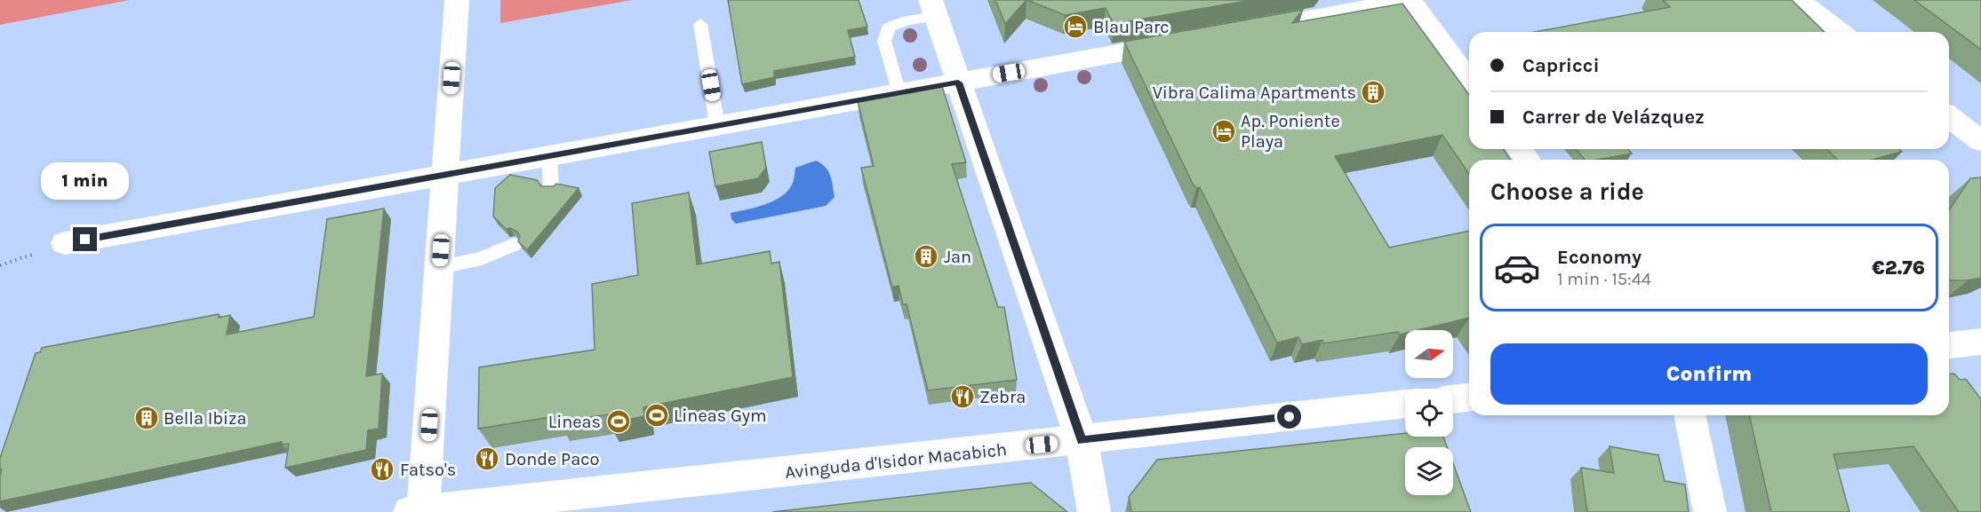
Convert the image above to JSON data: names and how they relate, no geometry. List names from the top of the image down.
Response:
{
  "streets": {
    "street": ["Avinguda d'Isidor Macabich"]
  },
  "places": {
    "hotel": ["Blau Parc", "Ap. Poniente Playa"],
    "building": ["Vibra Calima Apartments", "Jan", "Bella Ibiza"],
    "restaurant": ["Zebra", "Donde Paco", "Fatso's"],
    "sports": ["Lineas Gym", "Lineas"]
  },
  "north": "right",
  "page": {
    "banner": ["Capricci", "Carrer de Velázquez"],
    "heading": "Choose a ride",
    "bubble": "1 min",
    "list": [
      {
        "name": "Economy",
        "note": "1 min · 15:44",
        "value": "€2.76"
      }
    ],
    "buttons": "Confirm"
  }
}
